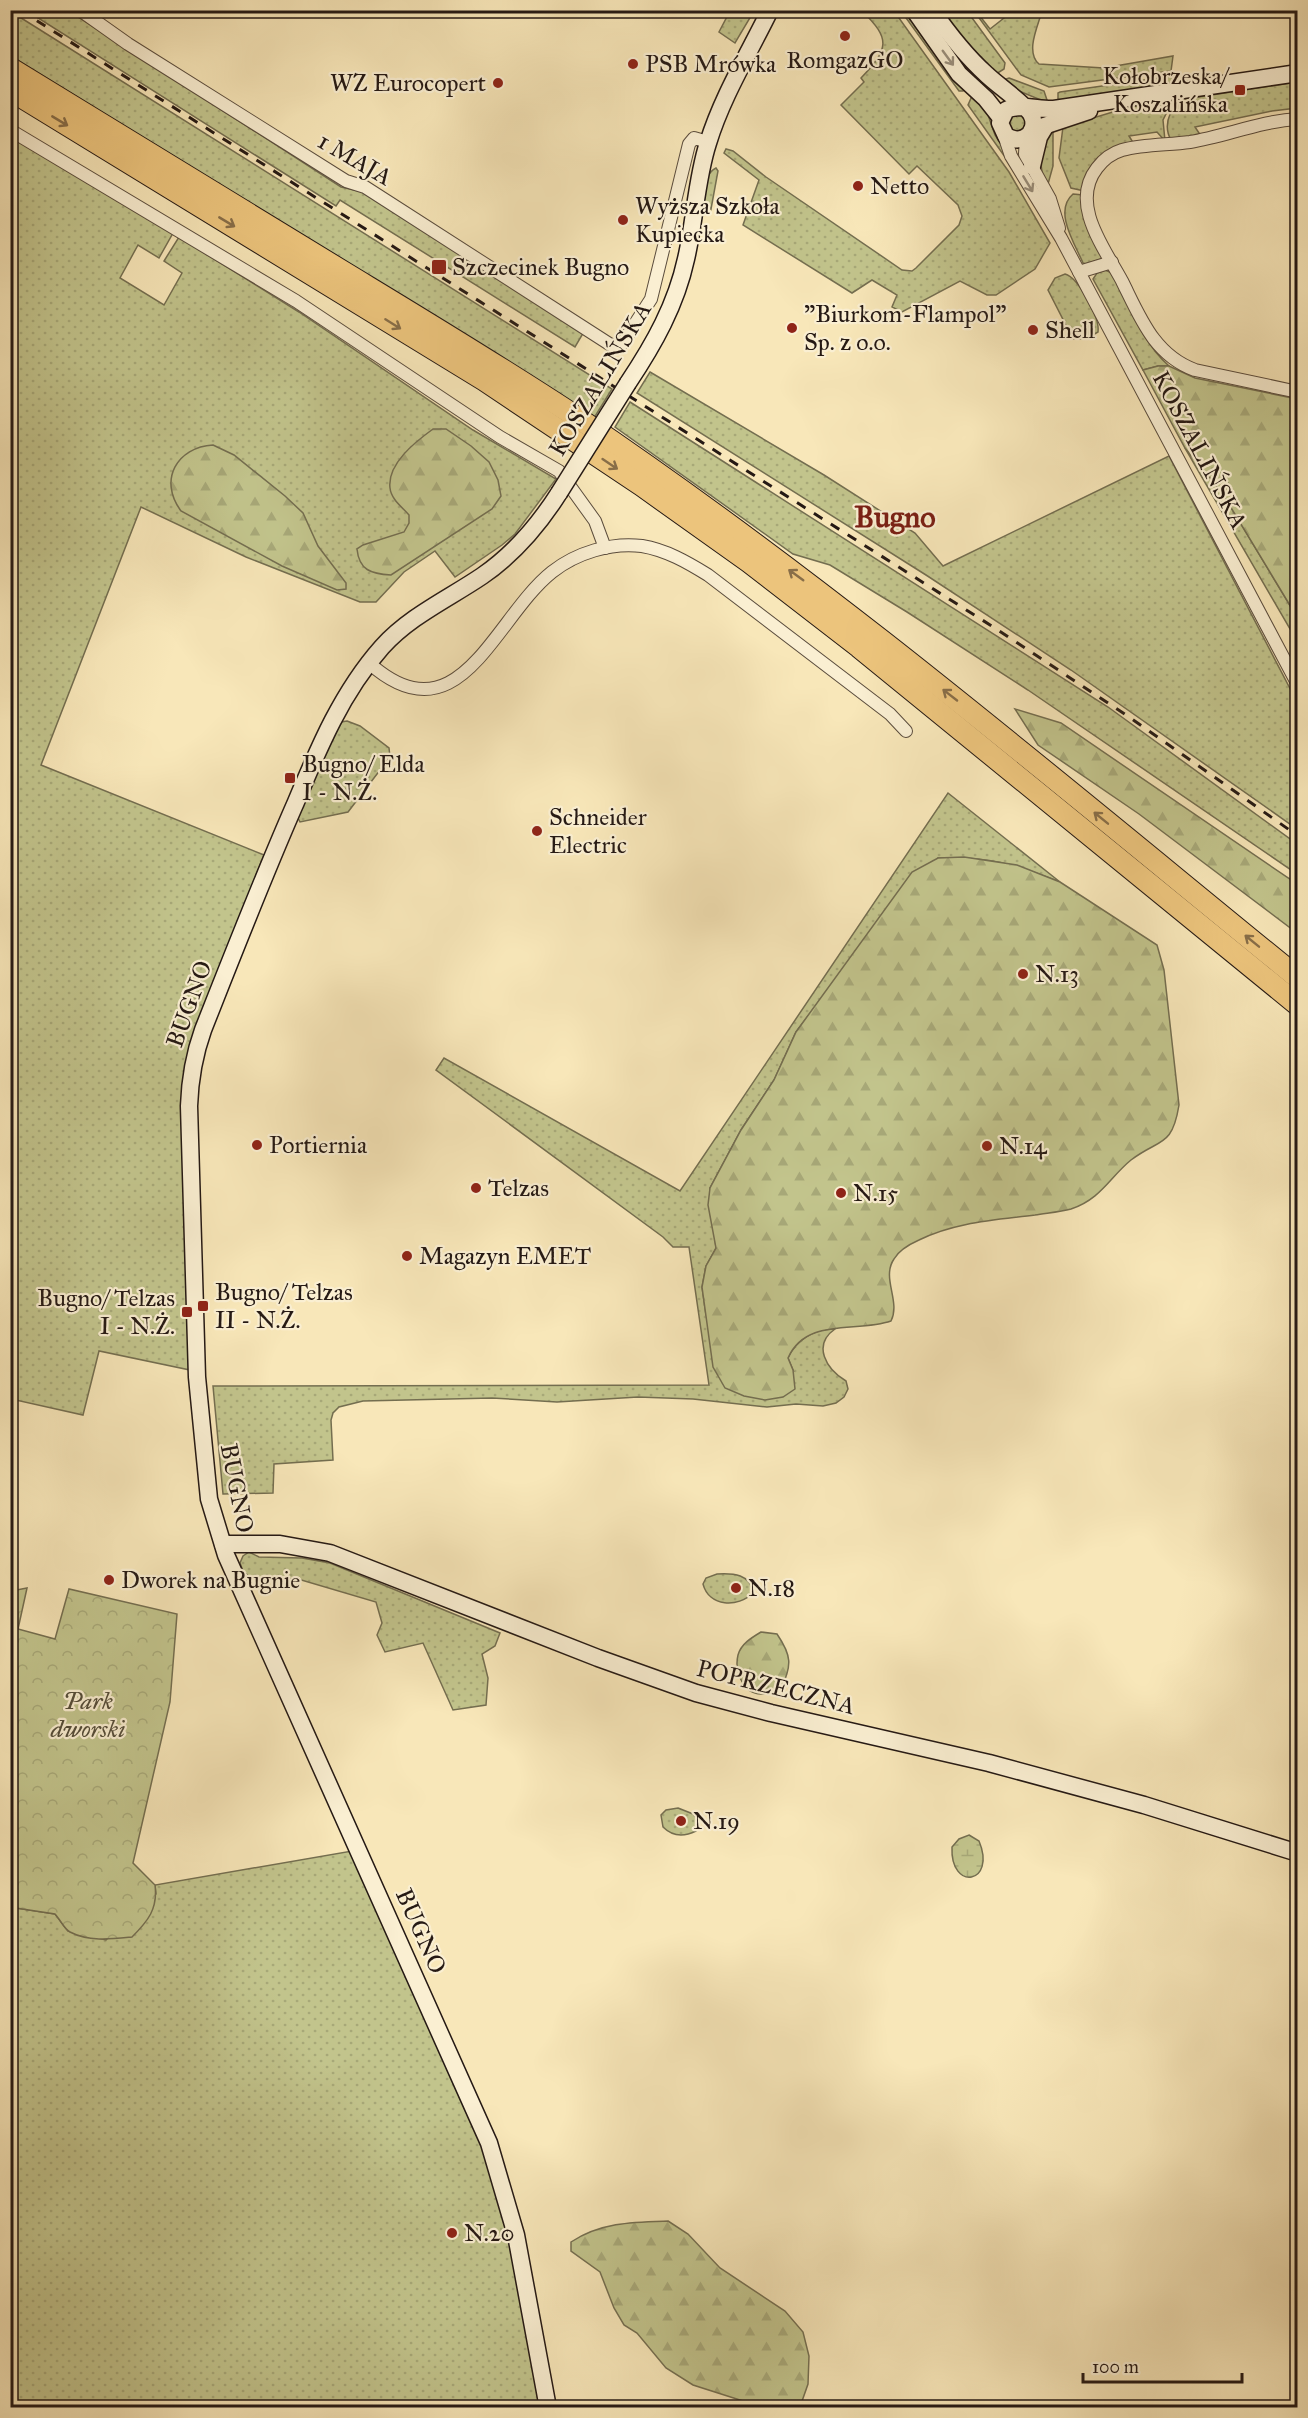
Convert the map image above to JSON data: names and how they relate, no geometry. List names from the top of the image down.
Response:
{
  "streets": {
    "street": [
      "1 MAJA",
      "KOSZALIŃSKA",
      "BUGNO",
      "POPRZECZNA"
    ]
  },
  "crossings": [
    ["1 MAJA", "KOSZALIŃSKA"],
    ["KOSZALIŃSKA", "BUGNO"],
    ["BUGNO", "POPRZECZNA"]
  ],
  "districts": ["Bugno"],
  "parks": ["Park dworski"],
  "places": {
    "other": [
      "RomgazGO",
      "PSB Mrówka",
      "WZ Eurocopert",
      "Netto",
      "Wyższa Szkoła Kupiecka",
      "\"Biurkom-Flampol\" Sp. z o.o.",
      "Shell",
      "Schneider Electric",
      "N.13",
      "Portiernia",
      "N.14",
      "Telzas",
      "N.15",
      "Magazyn EMET",
      "Dworek na Bugnie",
      "N.18",
      "N.19",
      "N.20"
    ],
    "transit": [
      "Kołobrzeska/ Koszalińska",
      "Szczecinek Bugno",
      "Bugno/ Elda I - N.Ż.",
      "Bugno/ Telzas II - N.Ż.",
      "Bugno/ Telzas I - N.Ż."
    ]
  },
  "scale_bar": "100 m"
}
